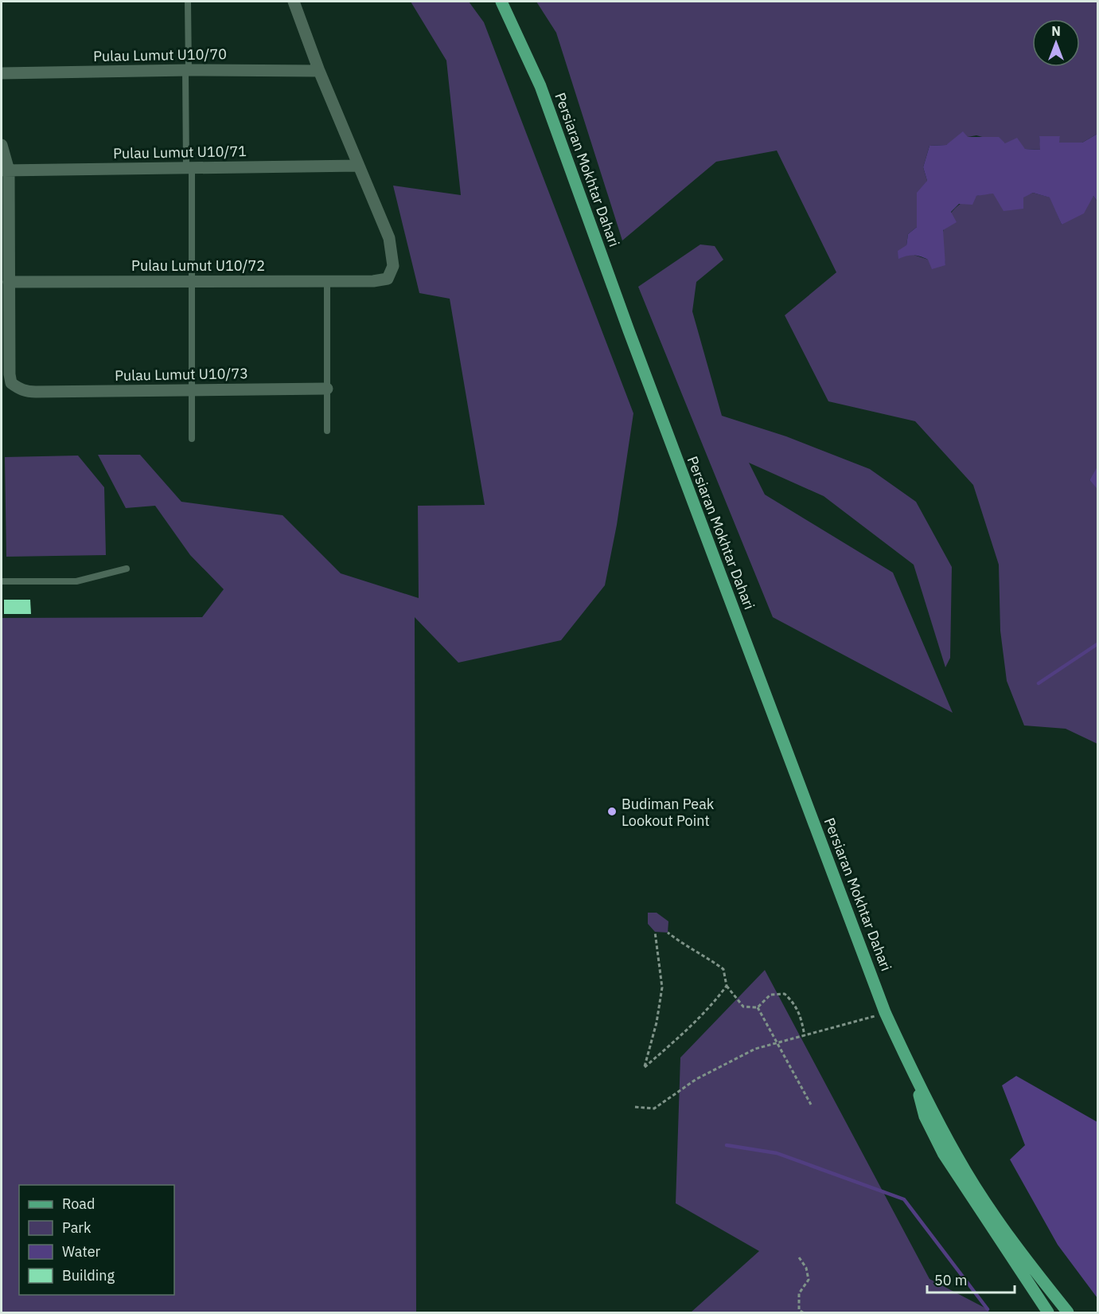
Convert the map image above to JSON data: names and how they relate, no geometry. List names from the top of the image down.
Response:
{
  "streets": {
    "main road": ["Persiaran Mokhtar Dahari"],
    "street": [
      "Pulau Lumut U10/70",
      "Pulau Lumut U10/71",
      "Pulau Lumut U10/72",
      "Pulau Lumut U10/73"
    ]
  },
  "crossings": [
    ["Pulau Lumut U10/71", "Pulau Lumut U10/72"],
    ["Pulau Lumut U10/72", "Pulau Lumut U10/73"]
  ],
  "places": ["Budiman Peak Lookout Point"],
  "legend": [
    "Road",
    "Park",
    "Water",
    "Building"
  ],
  "scale_bar": "50 m",
  "north": "top"
}
